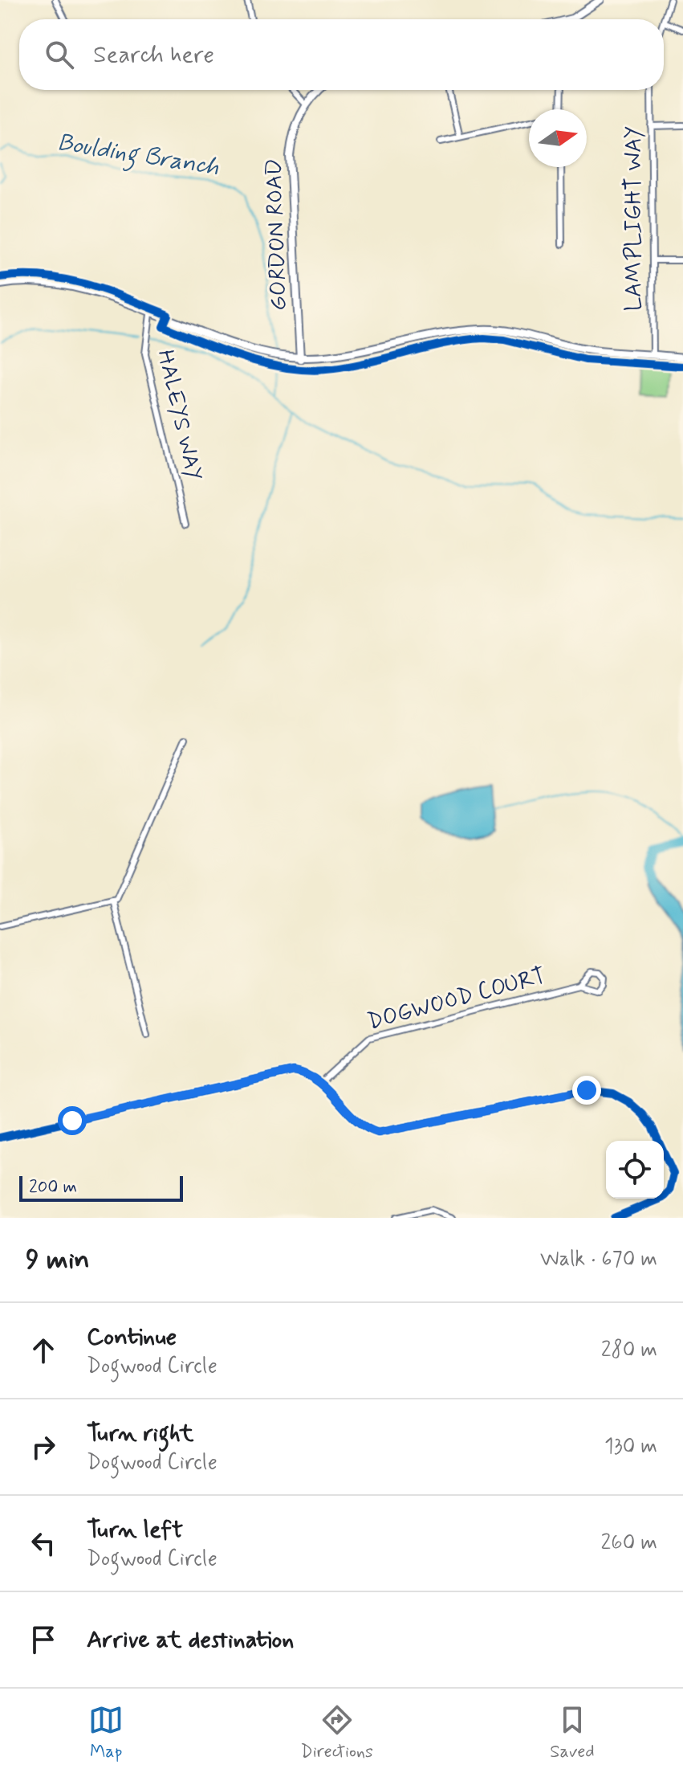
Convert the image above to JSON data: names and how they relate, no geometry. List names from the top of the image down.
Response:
{
  "streets": {
    "street": [
      "LAMPLIGHT WAY",
      "GORDON ROAD",
      "HALEYS WAY",
      "DOGWOOD COURT"
    ]
  },
  "water": ["Boulding Branch"],
  "scale_bar": "200 m",
  "north": "right",
  "page": {
    "search": "Search here",
    "scale": "200 m",
    "heading": ["9 min", "Walk · 670 m"],
    "list": [
      ["Continue", "Dogwood Circle", "280 m"],
      ["Turn right", "Dogwood Circle", "130 m"],
      ["Turn left", "Dogwood Circle", "260 m"],
      "Arrive at destination"
    ],
    "nav": ["Map", "Directions", "Saved"]
  }
}
